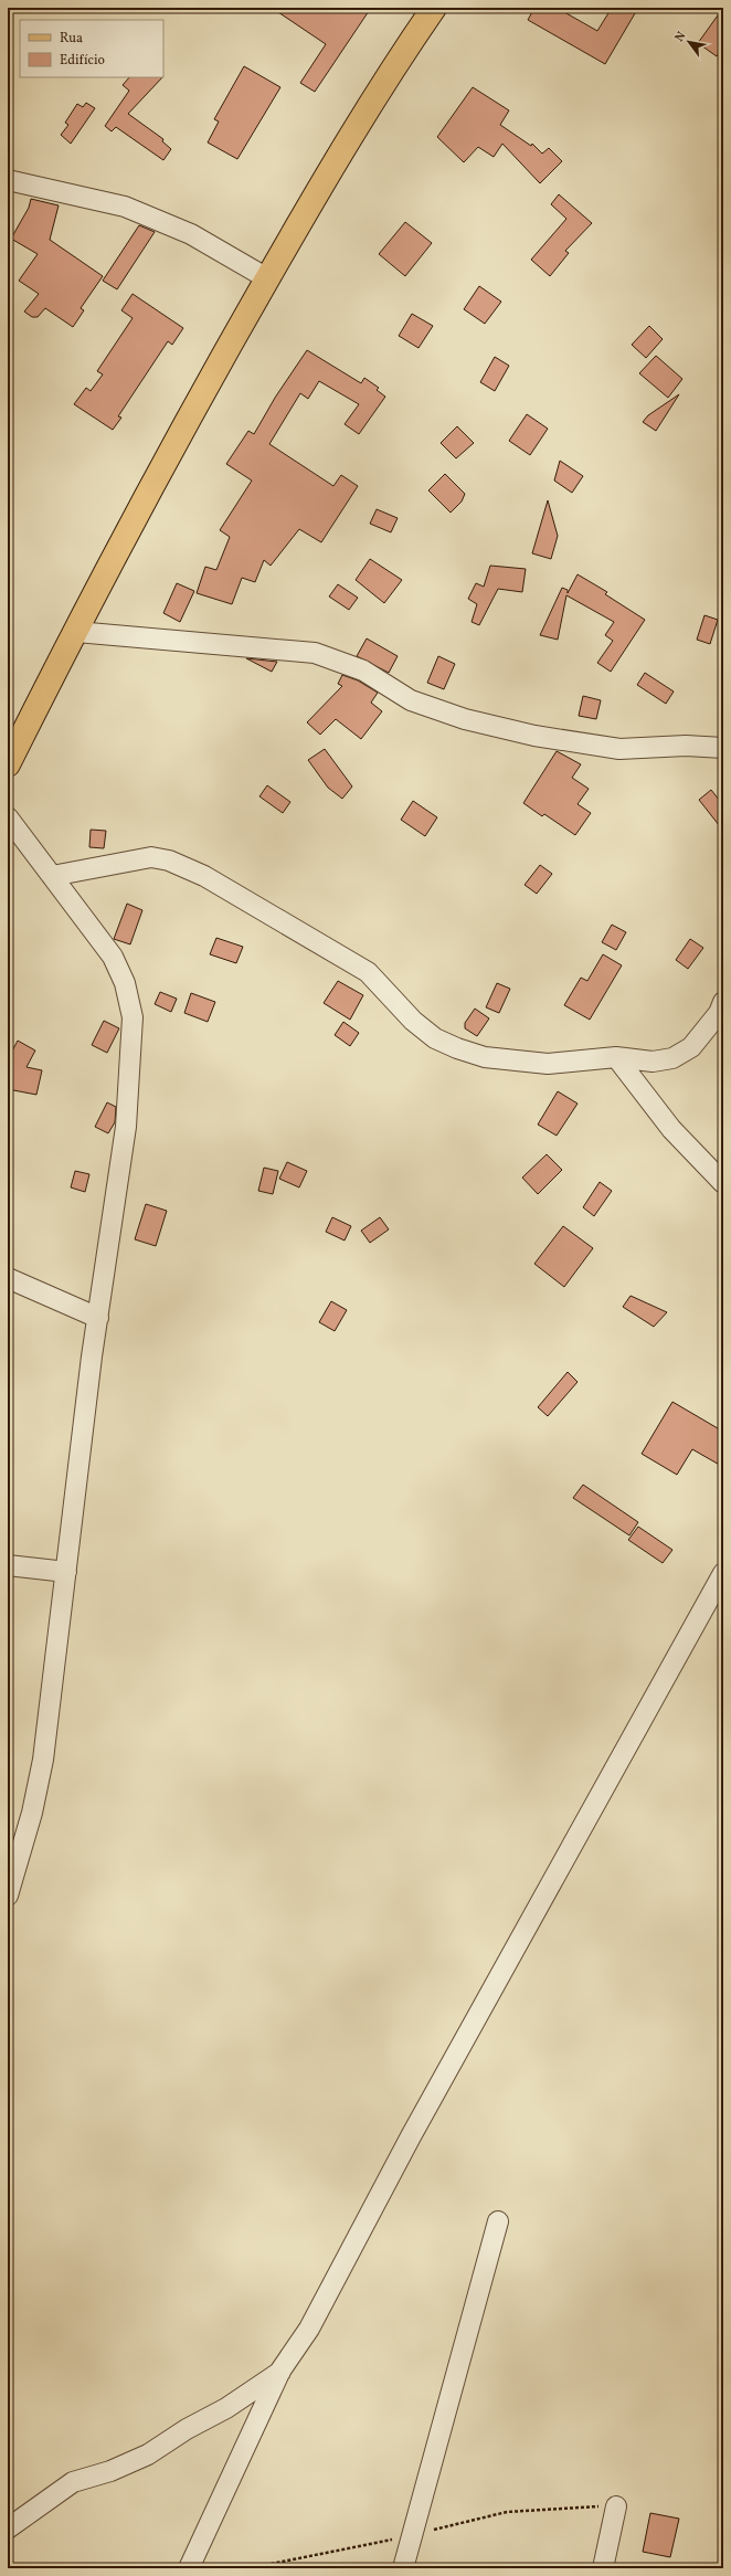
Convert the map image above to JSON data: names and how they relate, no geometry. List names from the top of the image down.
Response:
{
  "legend": ["Rua", "Edifício"],
  "north": "top left"
}
